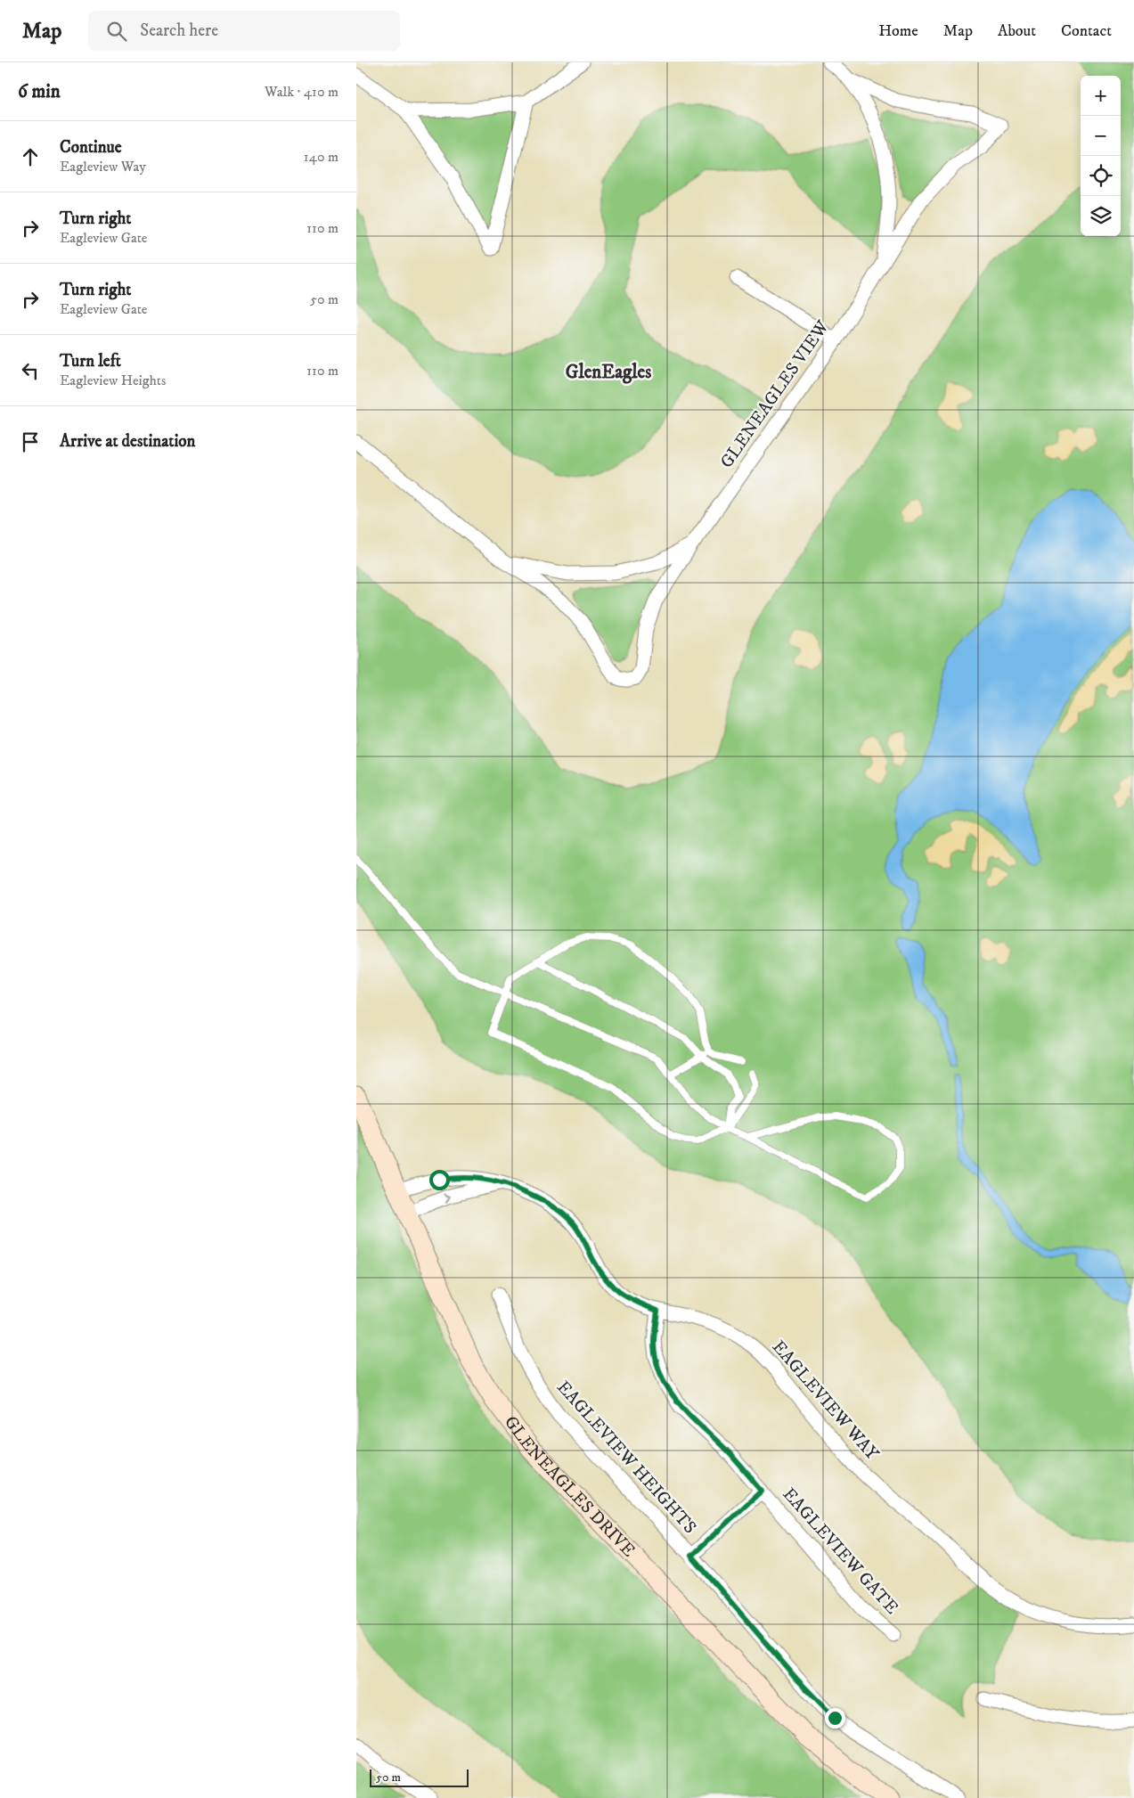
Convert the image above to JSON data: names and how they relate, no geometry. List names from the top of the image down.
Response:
{
  "streets": {
    "street": [
      "GLENEAGLES VIEW",
      "EAGLEVIEW WAY",
      "EAGLEVIEW HEIGHTS",
      "GLENEAGLES DRIVE",
      "EAGLEVIEW GATE"
    ]
  },
  "crossings": [
    ["EAGLEVIEW WAY", "GLENEAGLES DRIVE"],
    ["EAGLEVIEW WAY", "EAGLEVIEW GATE"],
    ["EAGLEVIEW HEIGHTS", "EAGLEVIEW GATE"]
  ],
  "districts": ["GlenEagles"],
  "scale_bar": "50 m",
  "page": {
    "header": "Map",
    "search": "Search here",
    "nav": [
      "Home",
      "Map",
      "About",
      "Contact"
    ],
    "heading": ["6 min", "Walk · 410 m"],
    "map_buttons": ["+", "−"],
    "list": [
      ["Continue", "Eagleview Way", "140 m"],
      ["Turn right", "Eagleview Gate", "110 m"],
      ["Turn right", "Eagleview Gate", "50 m"],
      ["Turn left", "Eagleview Heights", "110 m"],
      "Arrive at destination"
    ],
    "scale": "50 m"
  }
}
